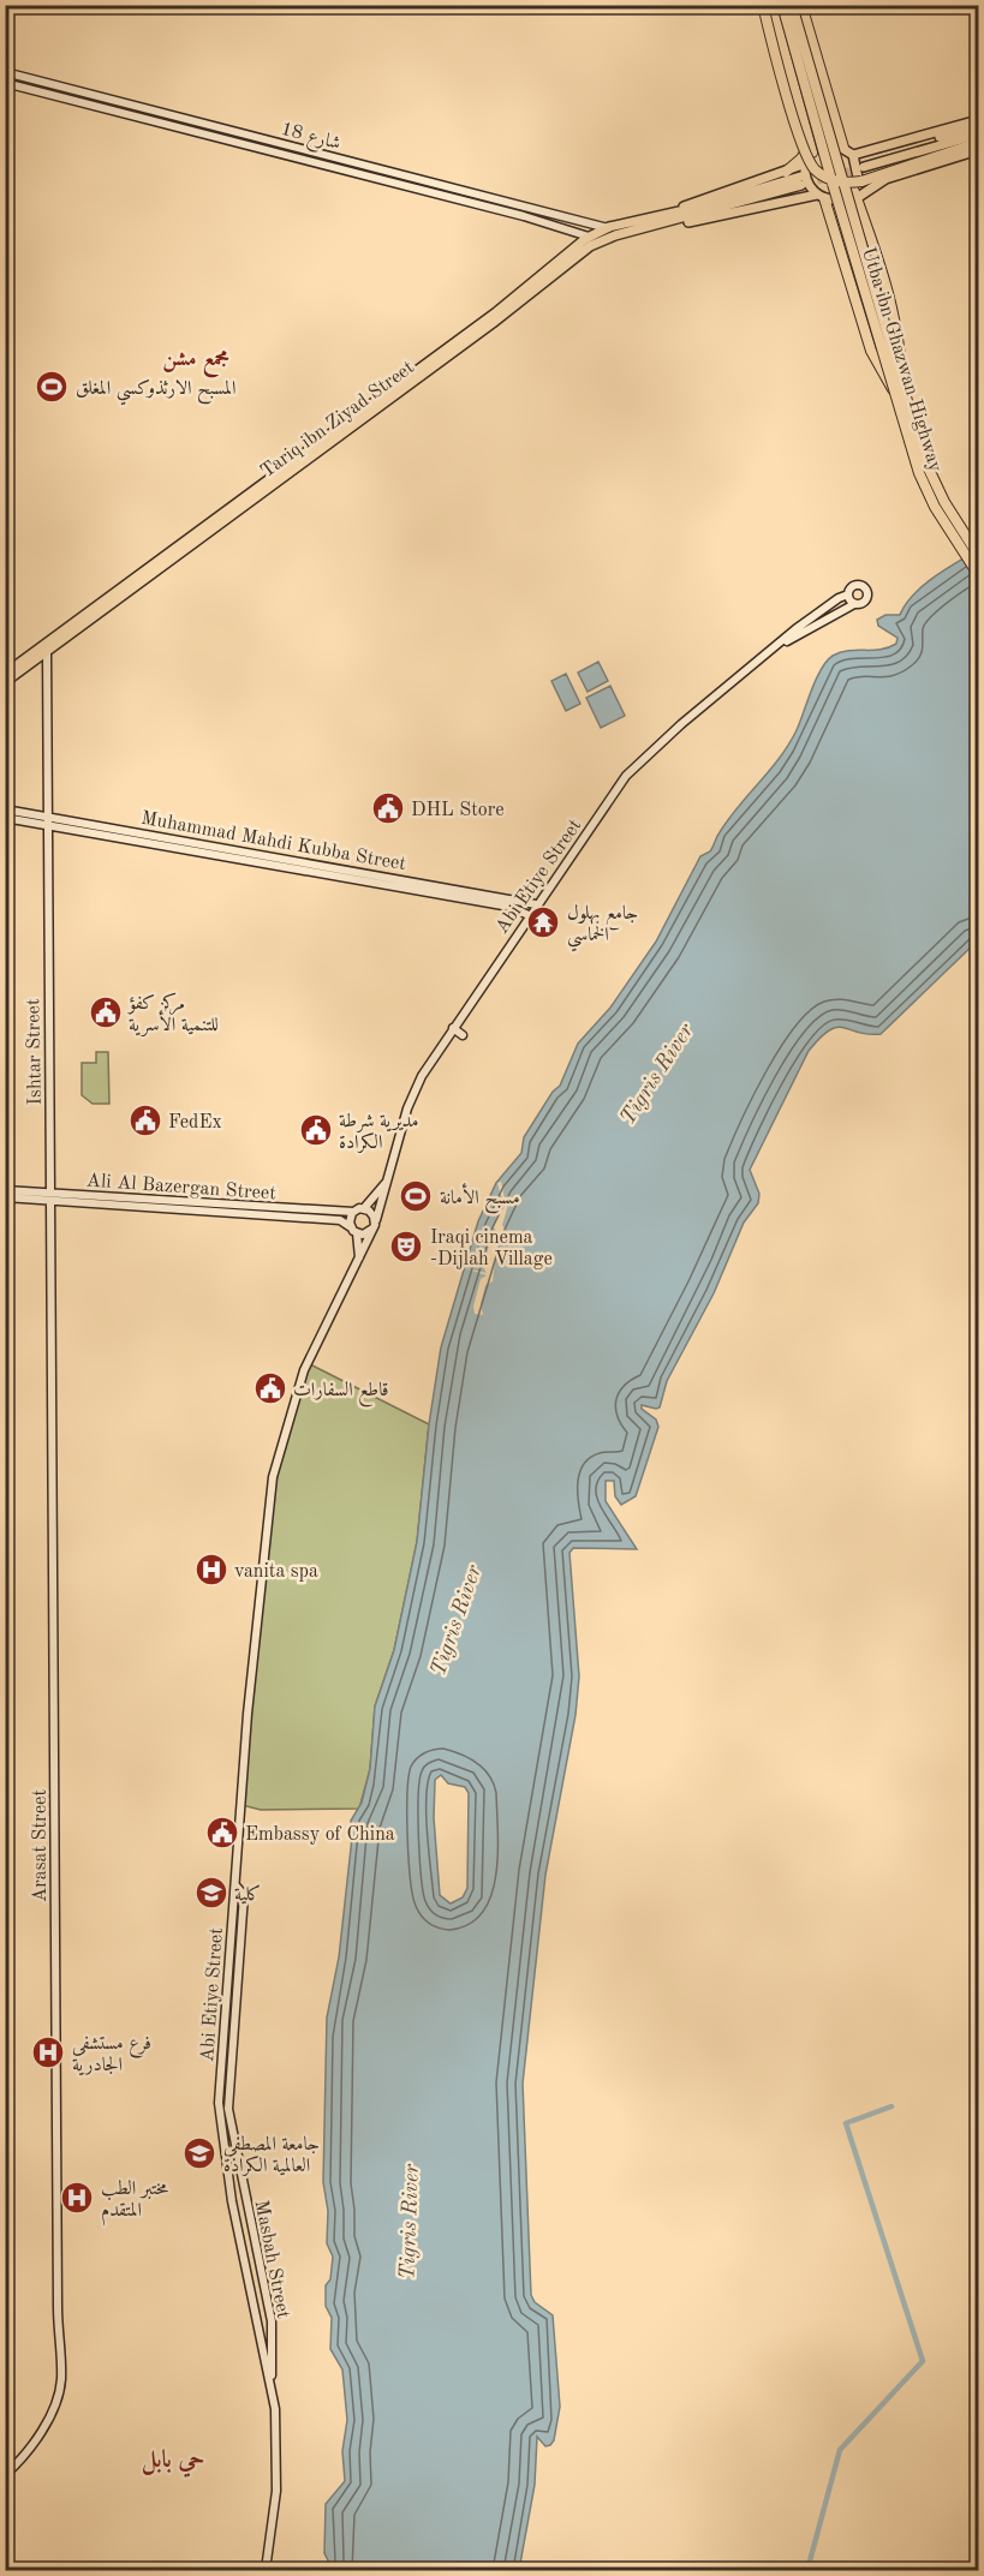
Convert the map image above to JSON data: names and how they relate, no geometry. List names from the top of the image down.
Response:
{
  "streets": {
    "highway": ["Utba ibn Ghazwan Highway"],
    "main road": ["Tariq ibn Ziyad Street"],
    "street": [
      "شارع 18",
      "Muhammad Mahdi Kubba Street",
      "Abi Etiye Street",
      "Ishtar Street",
      "Ali Al Bazergan Street",
      "Arasat Street",
      "Masbah Street"
    ]
  },
  "crossings": [
    ["شارع 18", "Tariq ibn Ziyad Street"],
    ["Tariq ibn Ziyad Street", "Ishtar Street"],
    ["Muhammad Mahdi Kubba Street", "Abi Etiye Street"],
    ["Muhammad Mahdi Kubba Street", "Ishtar Street"],
    ["Abi Etiye Street", "Ali Al Bazergan Street"],
    ["Abi Etiye Street", "Masbah Street"],
    ["Ishtar Street", "Ali Al Bazergan Street"],
    ["Ishtar Street", "Arasat Street"],
    ["Ali Al Bazergan Street", "Arasat Street"]
  ],
  "districts": ["مجمع مشن", "حي بابل"],
  "water": ["Tigris River"],
  "places": {
    "sports": ["المسبح الارثذوكسي المغلق", "مسبح الأمانة"],
    "public building": [
      "DHL Store",
      "مركز كفؤ للتنمية الأسرية",
      "FedEx",
      "مديرية شرطة الكرادة",
      "قاطع السفارات",
      "Embassy of China"
    ],
    "temple": ["جامع بهلول الخماسي"],
    "theatre": ["Iraqi cinema -Dijlah Village"],
    "hospital": ["vanita spa", "فرع مستشفى الجادرية", "مختبر الطب المتقدم"],
    "school or university": ["كلية", "جامعة المصطفى العالمية الكرادة"]
  }
}
